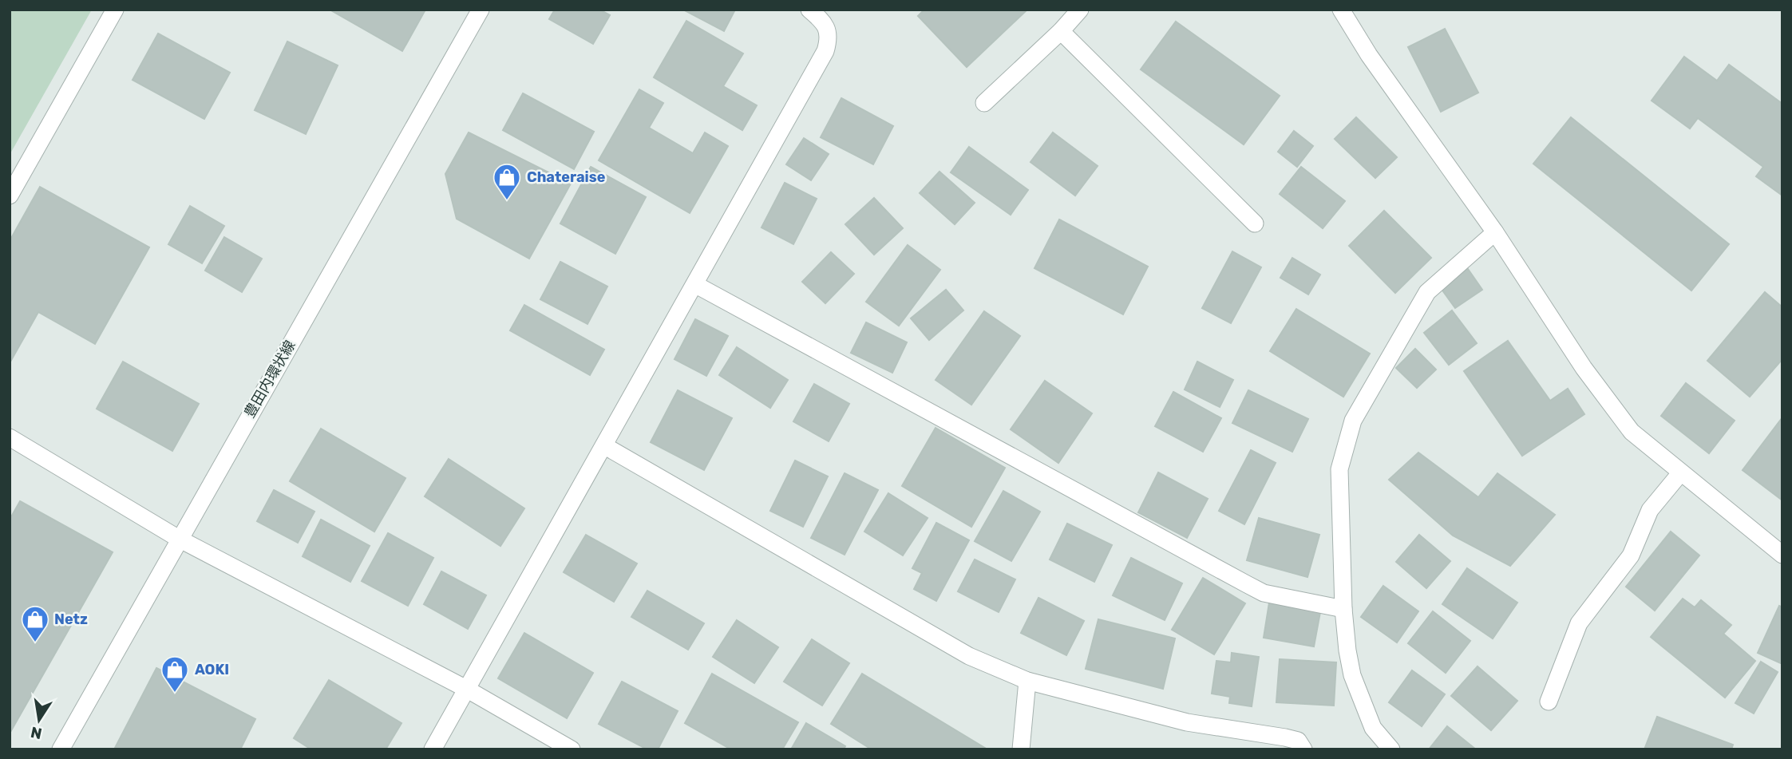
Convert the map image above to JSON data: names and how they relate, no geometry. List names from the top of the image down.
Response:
{
  "streets": {
    "street": ["豊田内環状線"]
  },
  "places": {
    "shop": ["Chateraise", "Netz", "AOKI"]
  },
  "north": "bottom"
}
